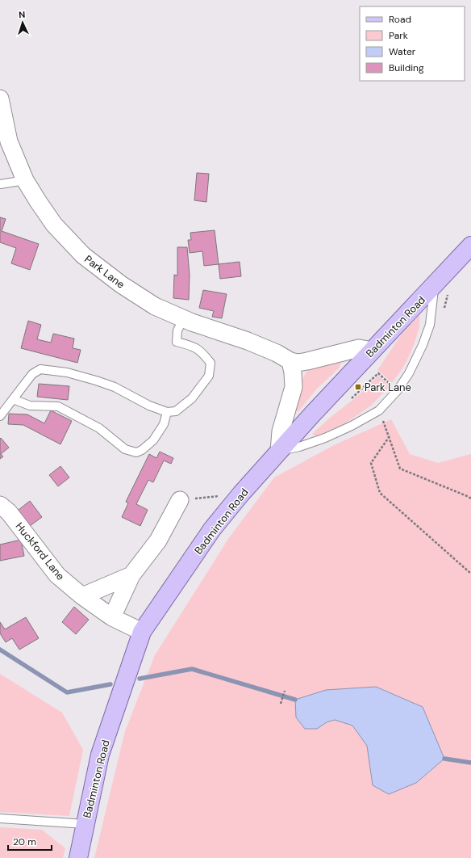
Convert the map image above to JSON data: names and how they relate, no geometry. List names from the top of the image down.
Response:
{
  "streets": {
    "main road": ["Badminton Road"],
    "street": ["Park Lane", "Huckford Lane"]
  },
  "crossings": [
    ["Park Lane", "Badminton Road"],
    ["Badminton Road", "Huckford Lane"]
  ],
  "places": {
    "transit": ["Park Lane"]
  },
  "legend": [
    "Road",
    "Park",
    "Water",
    "Building"
  ],
  "scale_bar": "20 m",
  "north": "top"
}
